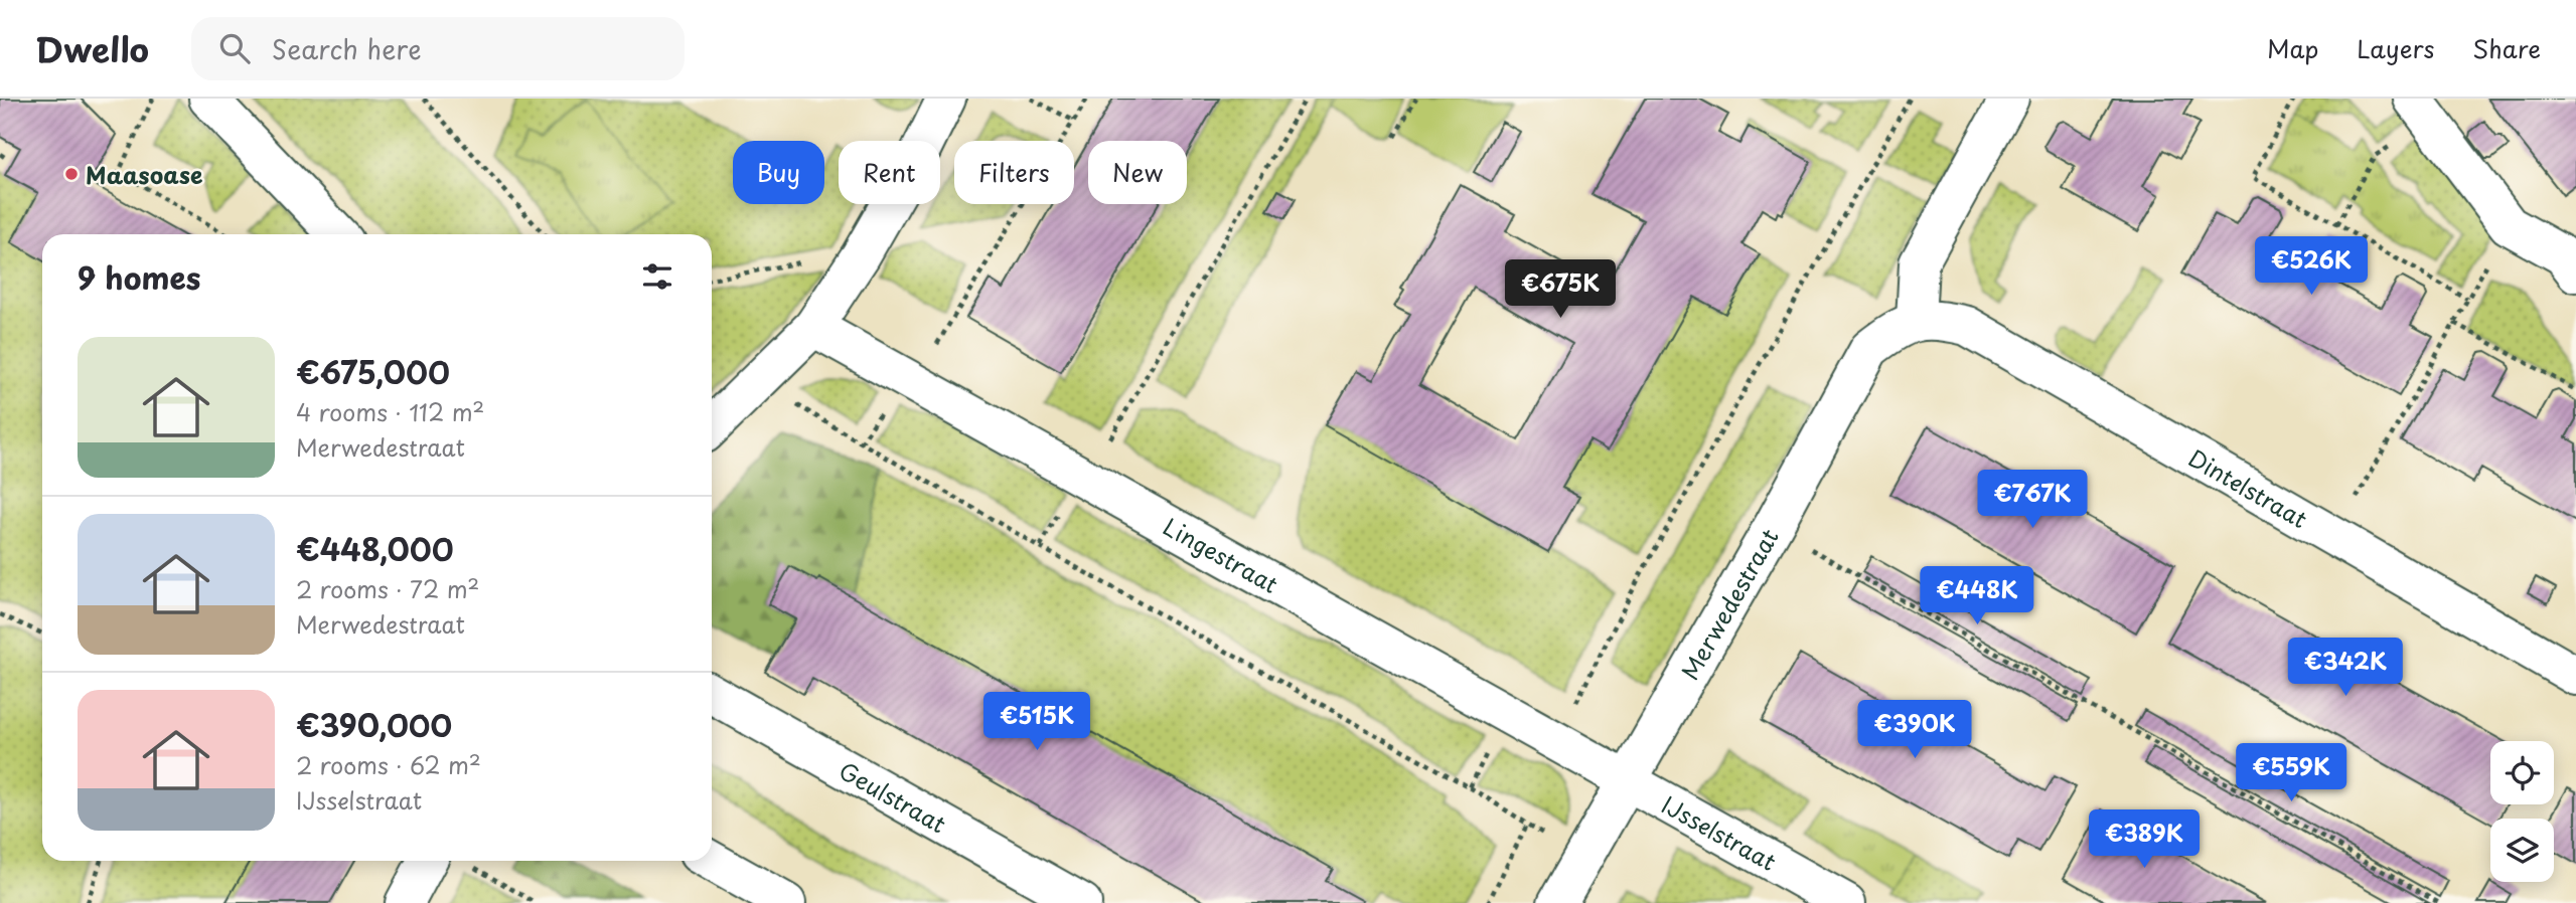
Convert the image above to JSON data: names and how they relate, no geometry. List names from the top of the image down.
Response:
{
  "streets": {
    "street": [
      "Dintelstraat",
      "Lingestraat",
      "Merwedestraat",
      "Geulstraat",
      "IJsselstraat"
    ]
  },
  "crossings": [
    ["Dintelstraat", "Merwedestraat"],
    ["Lingestraat", "Merwedestraat"],
    ["Lingestraat", "IJsselstraat"],
    ["Merwedestraat", "IJsselstraat"]
  ],
  "places": ["Maasoase"],
  "page": {
    "header": "Dwello",
    "search": "Search here",
    "nav": ["Map", "Layers", "Share"],
    "chip": [
      "Buy",
      "Rent",
      "Filters",
      "New"
    ],
    "heading": "9 homes",
    "price": [
      "€526K",
      "€675K",
      "€767K",
      "€448K",
      "€342K",
      "€515K",
      "€390K",
      "€559K",
      "€389K"
    ],
    "list": [
      {
        "name": "€675,000",
        "note": "4 rooms · 112 m² · Merwedestraat"
      },
      {
        "name": "€448,000",
        "note": "2 rooms · 72 m² · Merwedestraat"
      },
      {
        "name": "€390,000",
        "note": "2 rooms · 62 m² · IJsselstraat"
      }
    ]
  }
}
